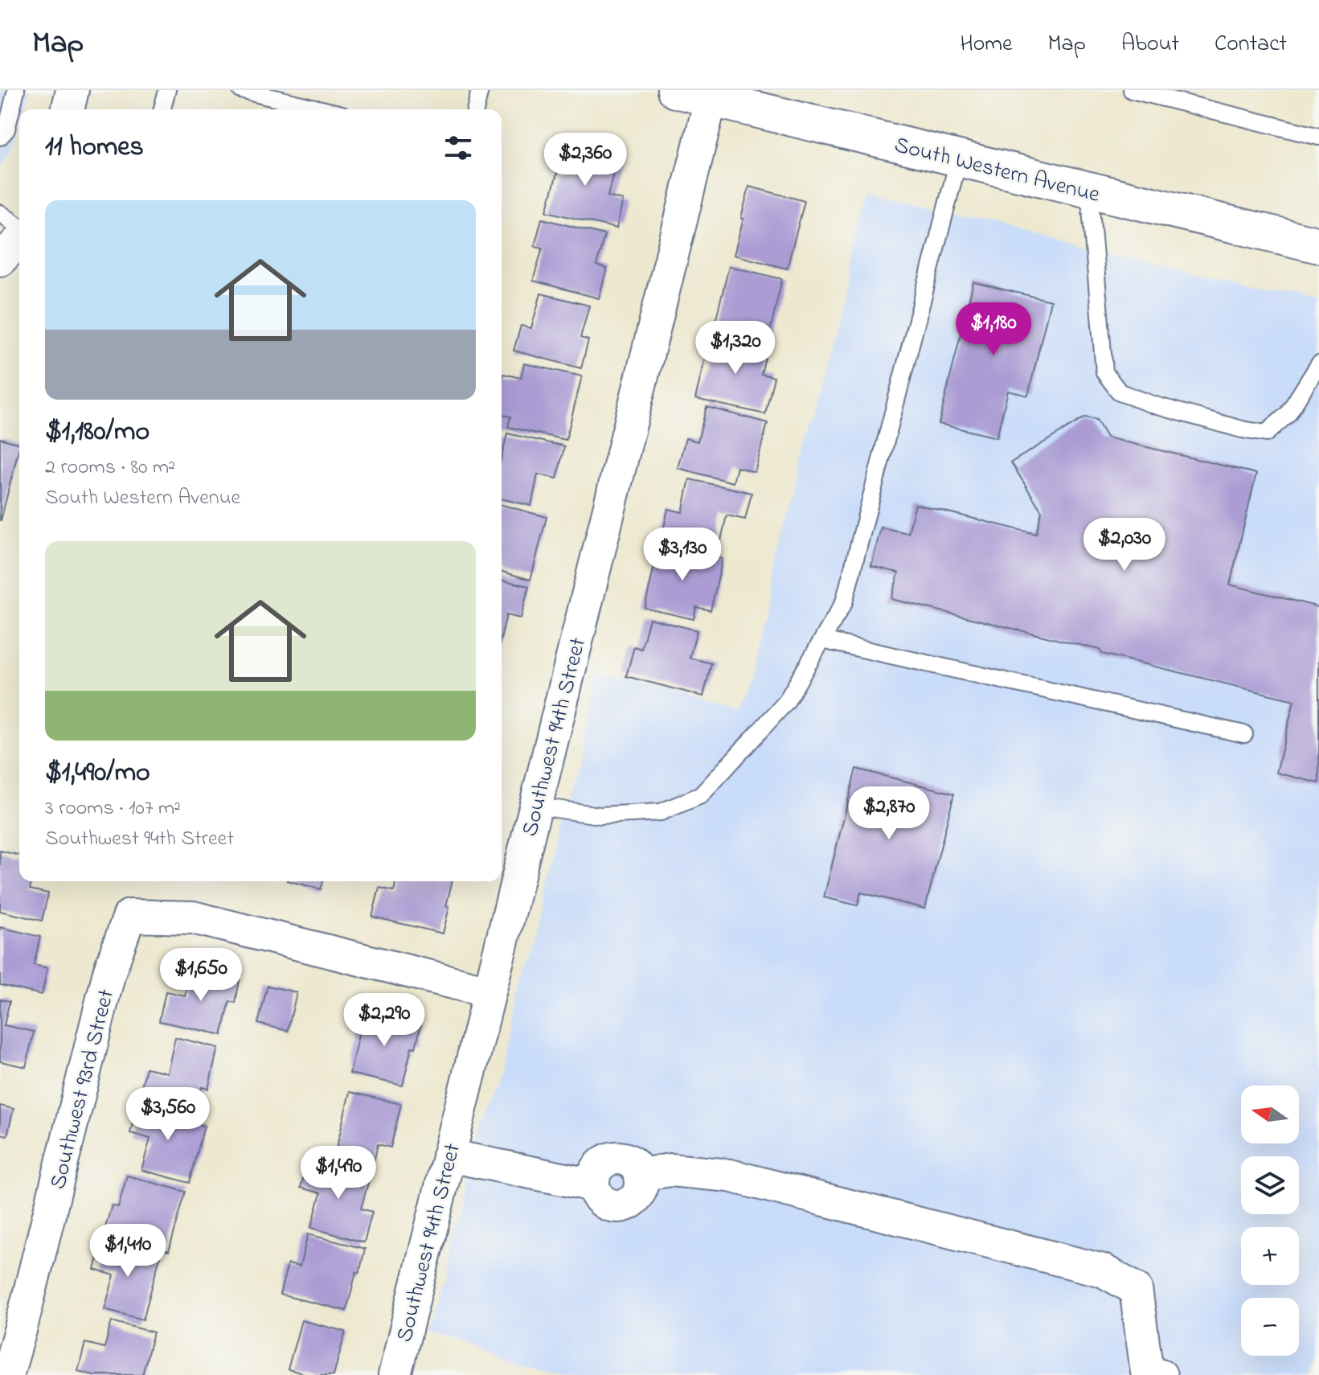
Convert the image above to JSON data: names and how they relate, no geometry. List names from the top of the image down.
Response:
{
  "streets": {
    "main road": ["South Western Avenue"],
    "street": ["Southwest 94th Street", "Southwest 93rd Street"]
  },
  "crossings": [
    ["South Western Avenue", "Southwest 94th Street"],
    ["Southwest 94th Street", "Southwest 93rd Street"]
  ],
  "north": "left",
  "page": {
    "header": "Map",
    "nav": [
      "Home",
      "Map",
      "About",
      "Contact"
    ],
    "heading": "11 homes",
    "price": [
      "$2,360",
      "$1,180",
      "$1,320",
      "$2,030",
      "$3,130",
      "$2,870",
      "$1,650",
      "$2,290",
      "$3,560",
      "$1,490",
      "$1,410"
    ],
    "list": [
      {
        "name": "$1,180/mo",
        "note": "2 rooms · 80 m² · South Western Avenue"
      },
      {
        "name": "$1,490/mo",
        "note": "3 rooms · 107 m² · Southwest 94th Street"
      }
    ],
    "map_buttons": ["+", "−"]
  }
}
